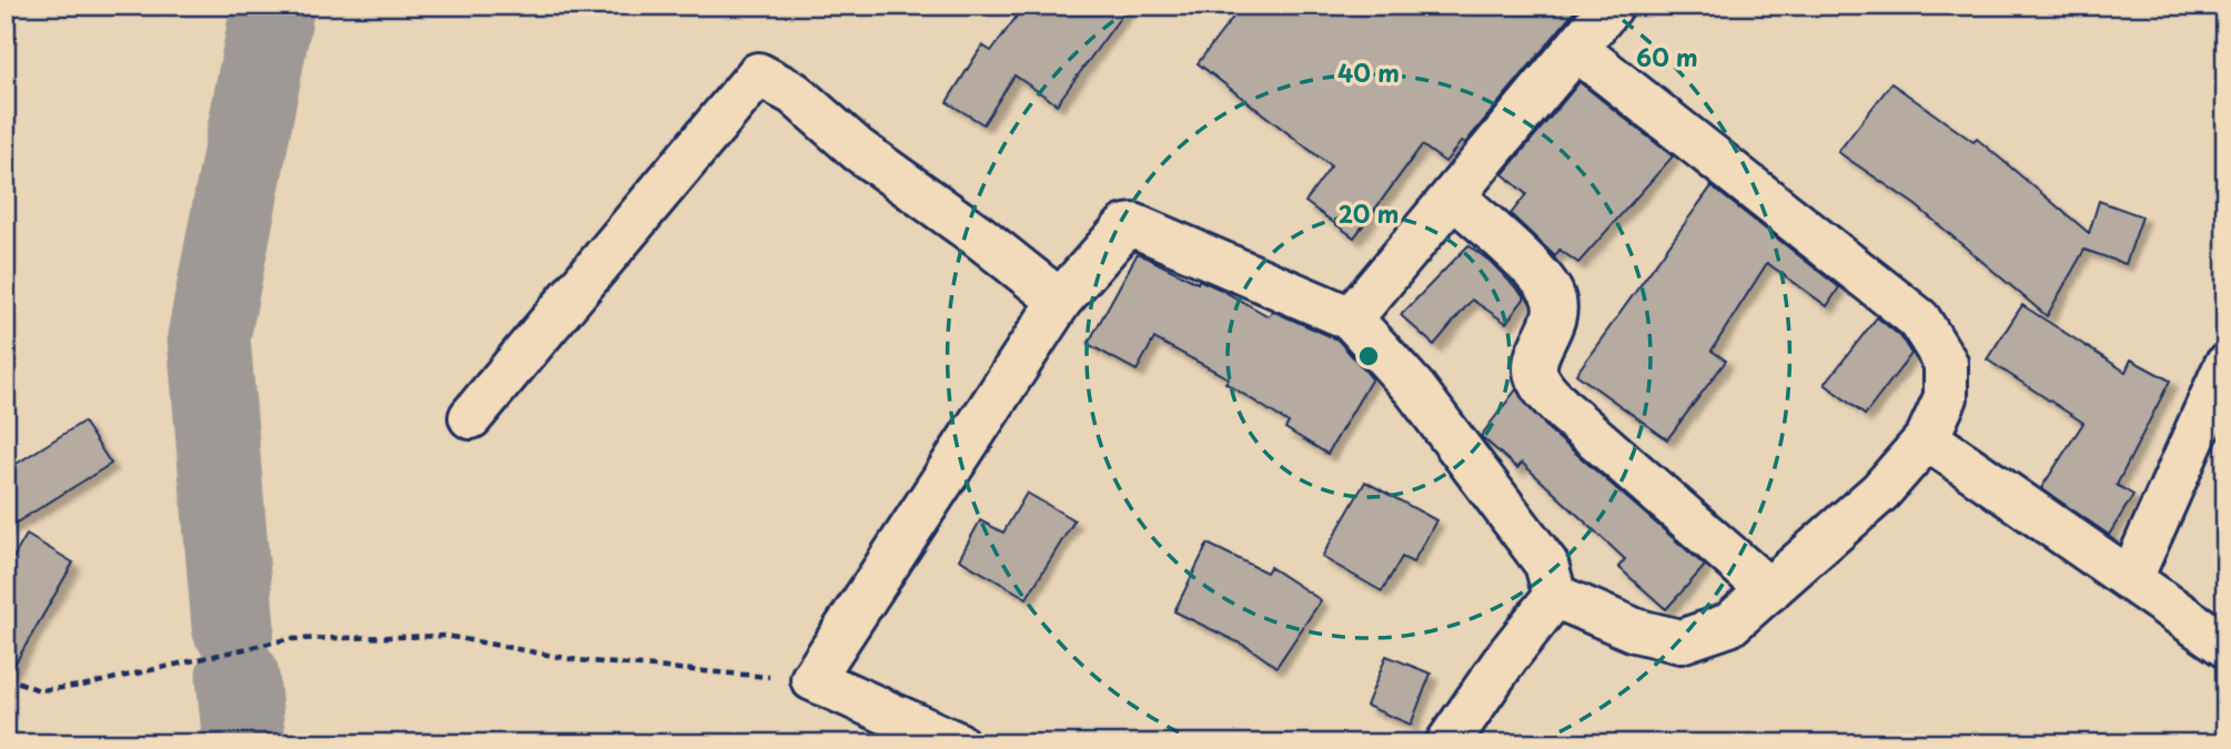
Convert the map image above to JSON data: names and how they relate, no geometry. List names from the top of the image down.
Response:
{
  "rings": ["60 m", "40 m", "20 m"]
}
